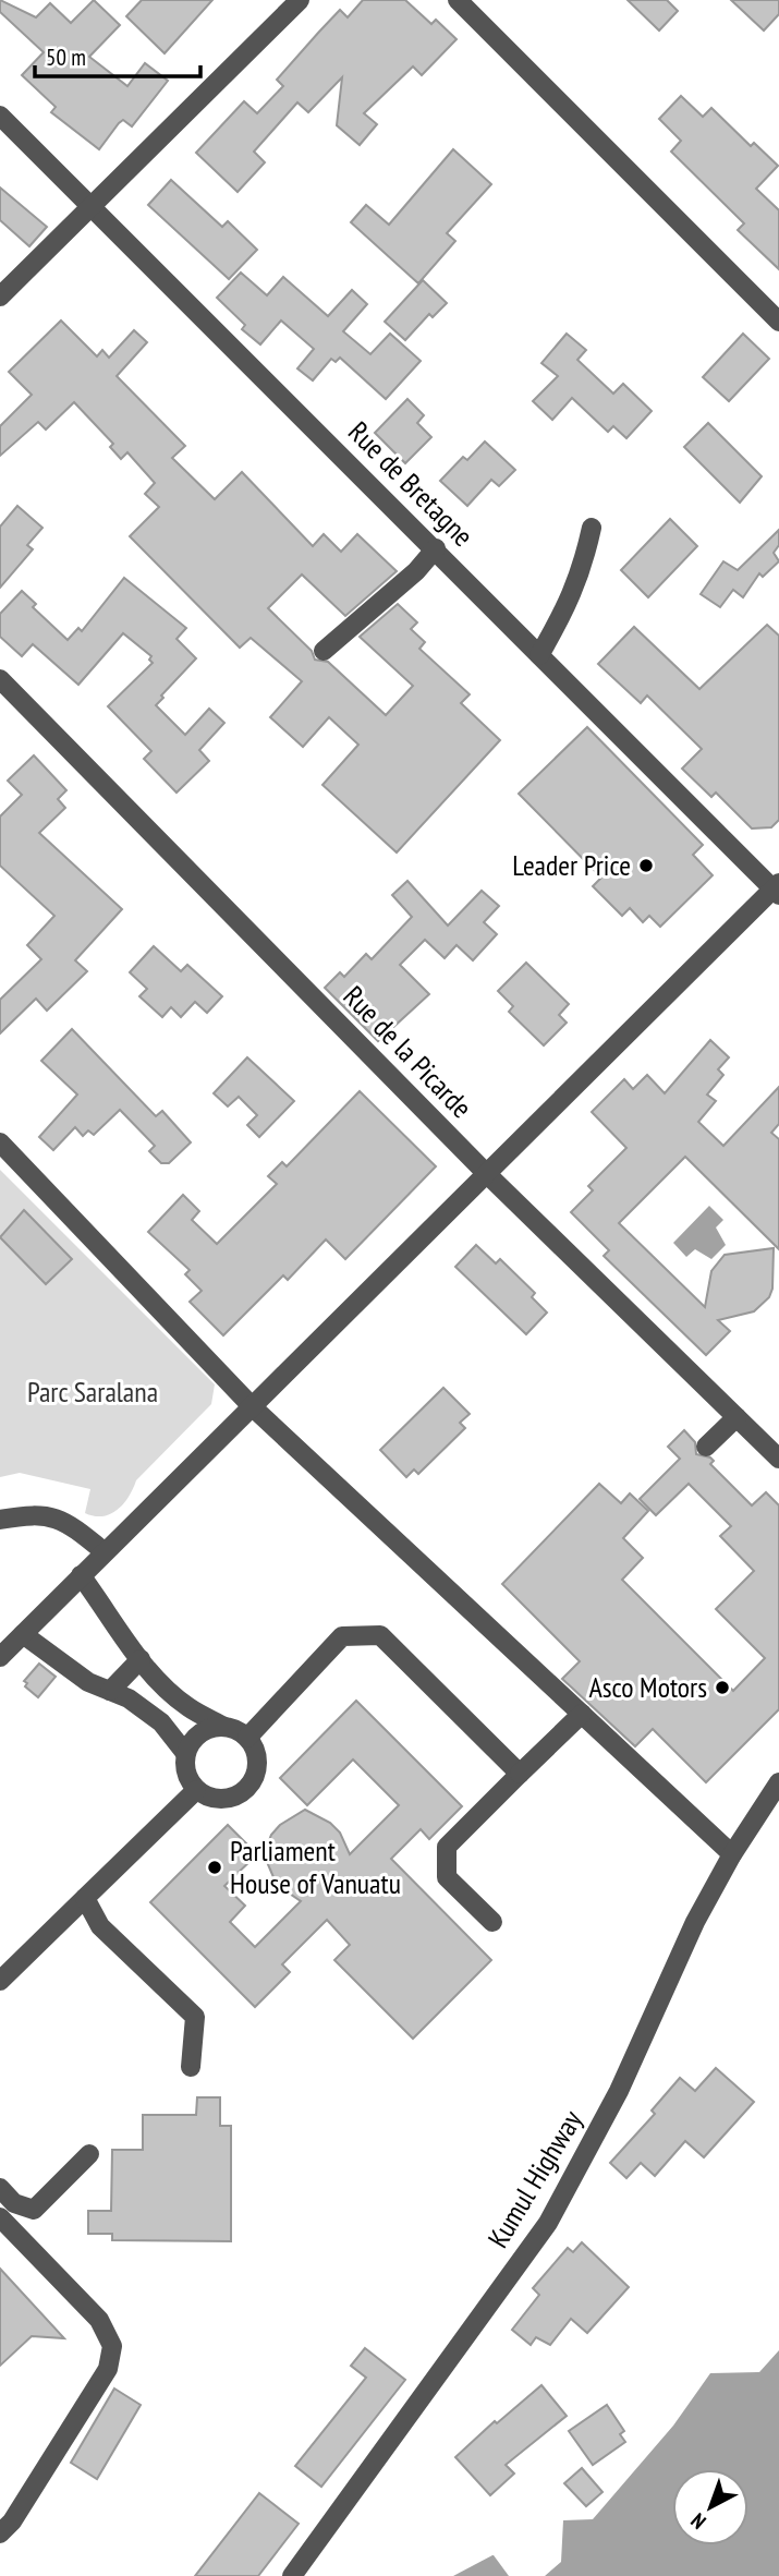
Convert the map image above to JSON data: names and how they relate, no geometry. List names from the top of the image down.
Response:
{
  "streets": {
    "street": ["Rue de Bretagne", "Rue de la Picarde", "Kumul Highway"]
  },
  "parks": ["Parc Saralana"],
  "places": ["Leader Price", "Asco Motors", "Parliament House of Vanuatu"],
  "scale_bar": "50 m",
  "north": "bottom left"
}
